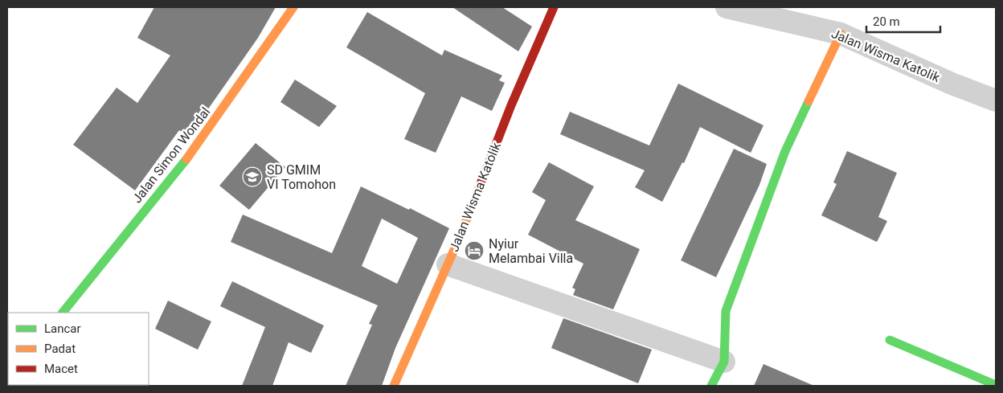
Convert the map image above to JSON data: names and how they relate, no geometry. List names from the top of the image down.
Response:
{
  "streets": {
    "street": ["Jalan Wisma Katolik", "Jalan Simon Wondal"]
  },
  "places": {
    "school or university": ["SD GMIM VI Tomohon"],
    "hotel": ["Nyiur Melambai Villa"]
  },
  "legend": ["Lancar", "Padat", "Macet"],
  "scale_bar": "20 m"
}
